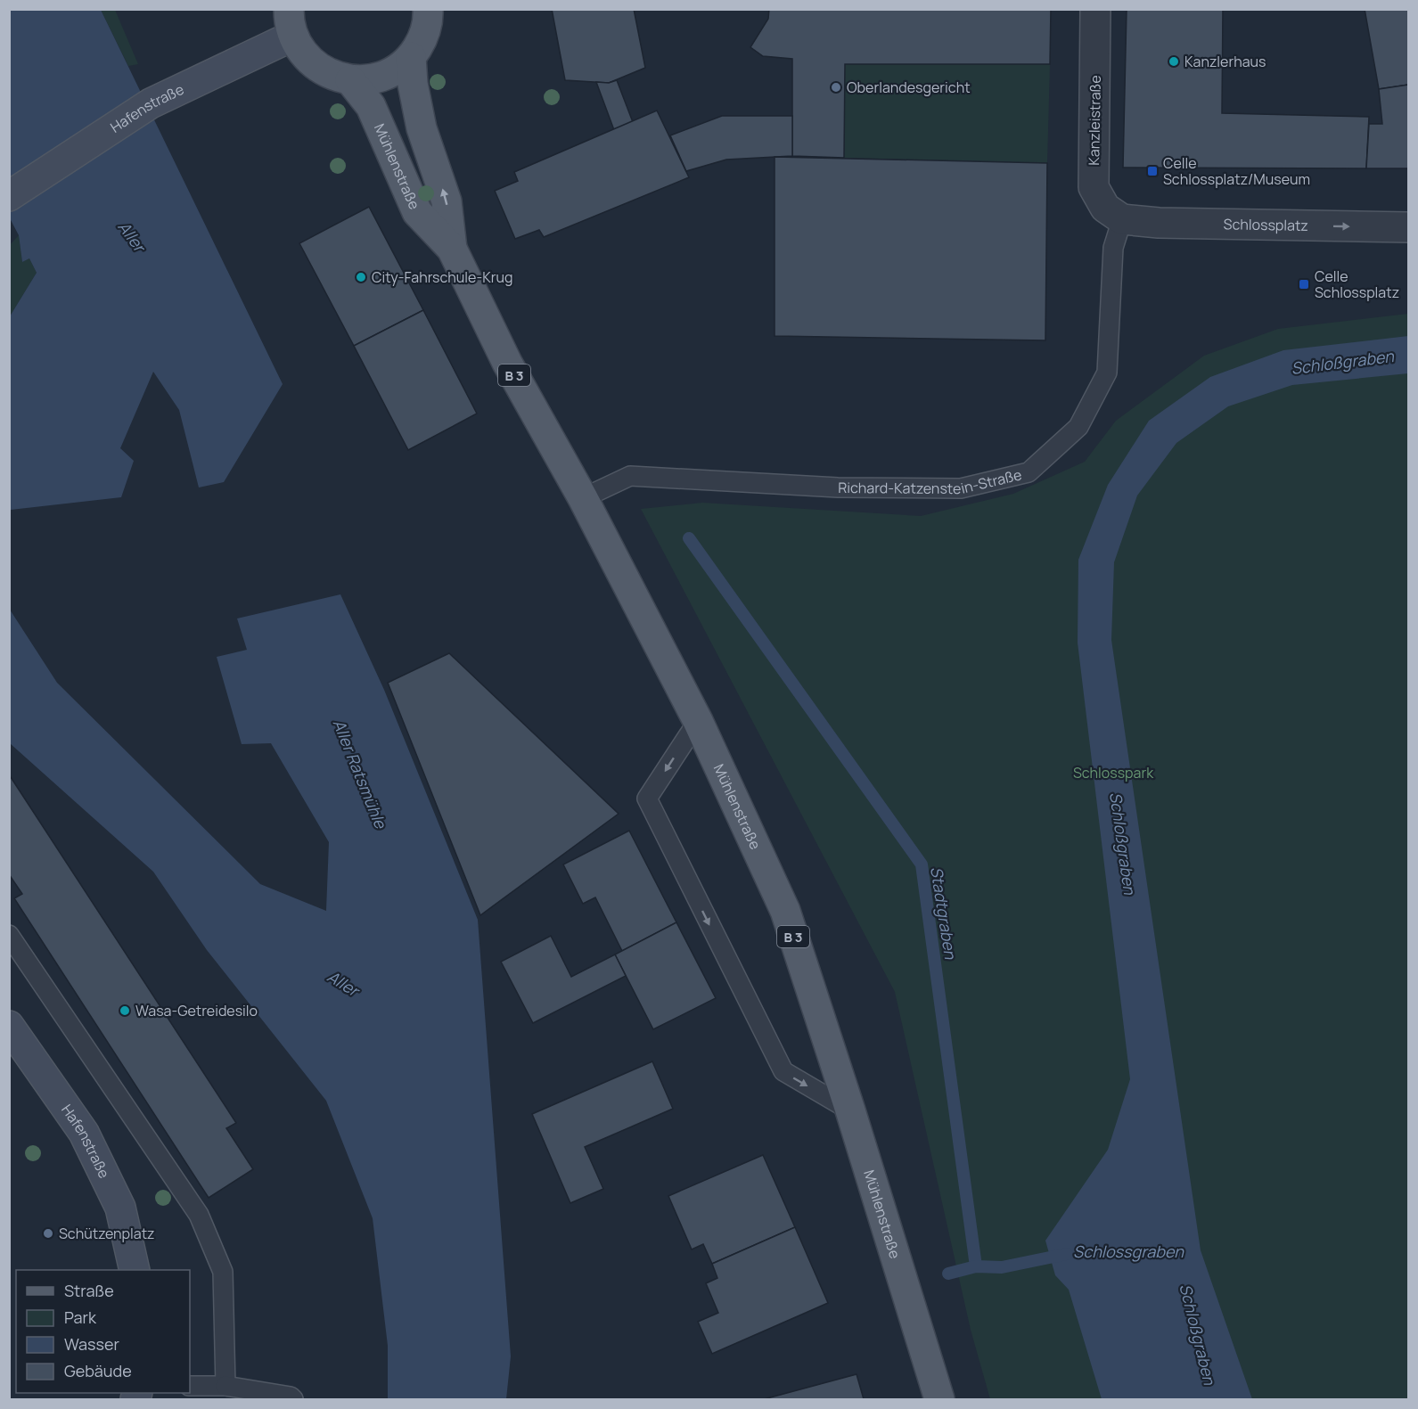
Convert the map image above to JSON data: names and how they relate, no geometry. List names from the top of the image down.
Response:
{
  "streets": {
    "main road": ["Mühlenstraße", "B 3"],
    "street": ["Hafenstraße", "Kanzleistraße", "Schlossplatz"],
    "lane": ["Richard-Katzenstein-Straße"]
  },
  "crossings": [
    ["Kanzleistraße", "Schlossplatz"],
    ["Kanzleistraße", "Richard-Katzenstein-Straße"],
    ["Mühlenstraße", "Richard-Katzenstein-Straße"],
    ["Schlossplatz", "Richard-Katzenstein-Straße"]
  ],
  "one_way": ["Schlossplatz"],
  "water": [
    "Aller",
    "Schloßgraben",
    "Aller Ratsmühle",
    "Stadtgraben",
    "Schlossgraben"
  ],
  "parks": ["Schlosspark"],
  "places": {
    "other": [
      "Kanzlerhaus",
      "Oberlandesgericht",
      "City-Fahrschule-Krug",
      "Wasa-Getreidesilo",
      "Schützenplatz"
    ],
    "transit": ["Celle Schlossplatz/Museum", "Celle Schlossplatz"]
  },
  "legend": [
    "Straße",
    "Park",
    "Wasser",
    "Gebäude"
  ]
}
